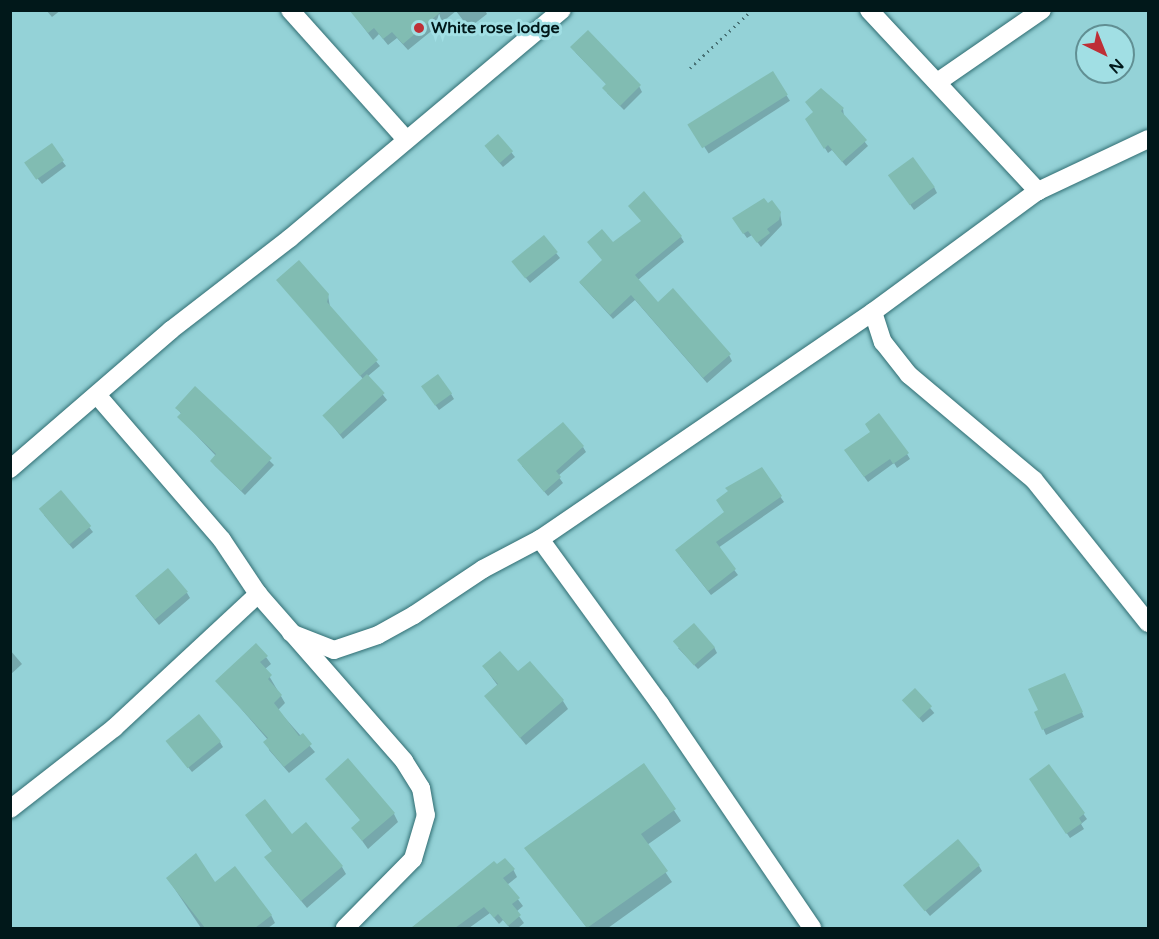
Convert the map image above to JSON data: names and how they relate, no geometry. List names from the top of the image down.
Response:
{
  "places": ["White rose lodge"],
  "north": "bottom right"
}
